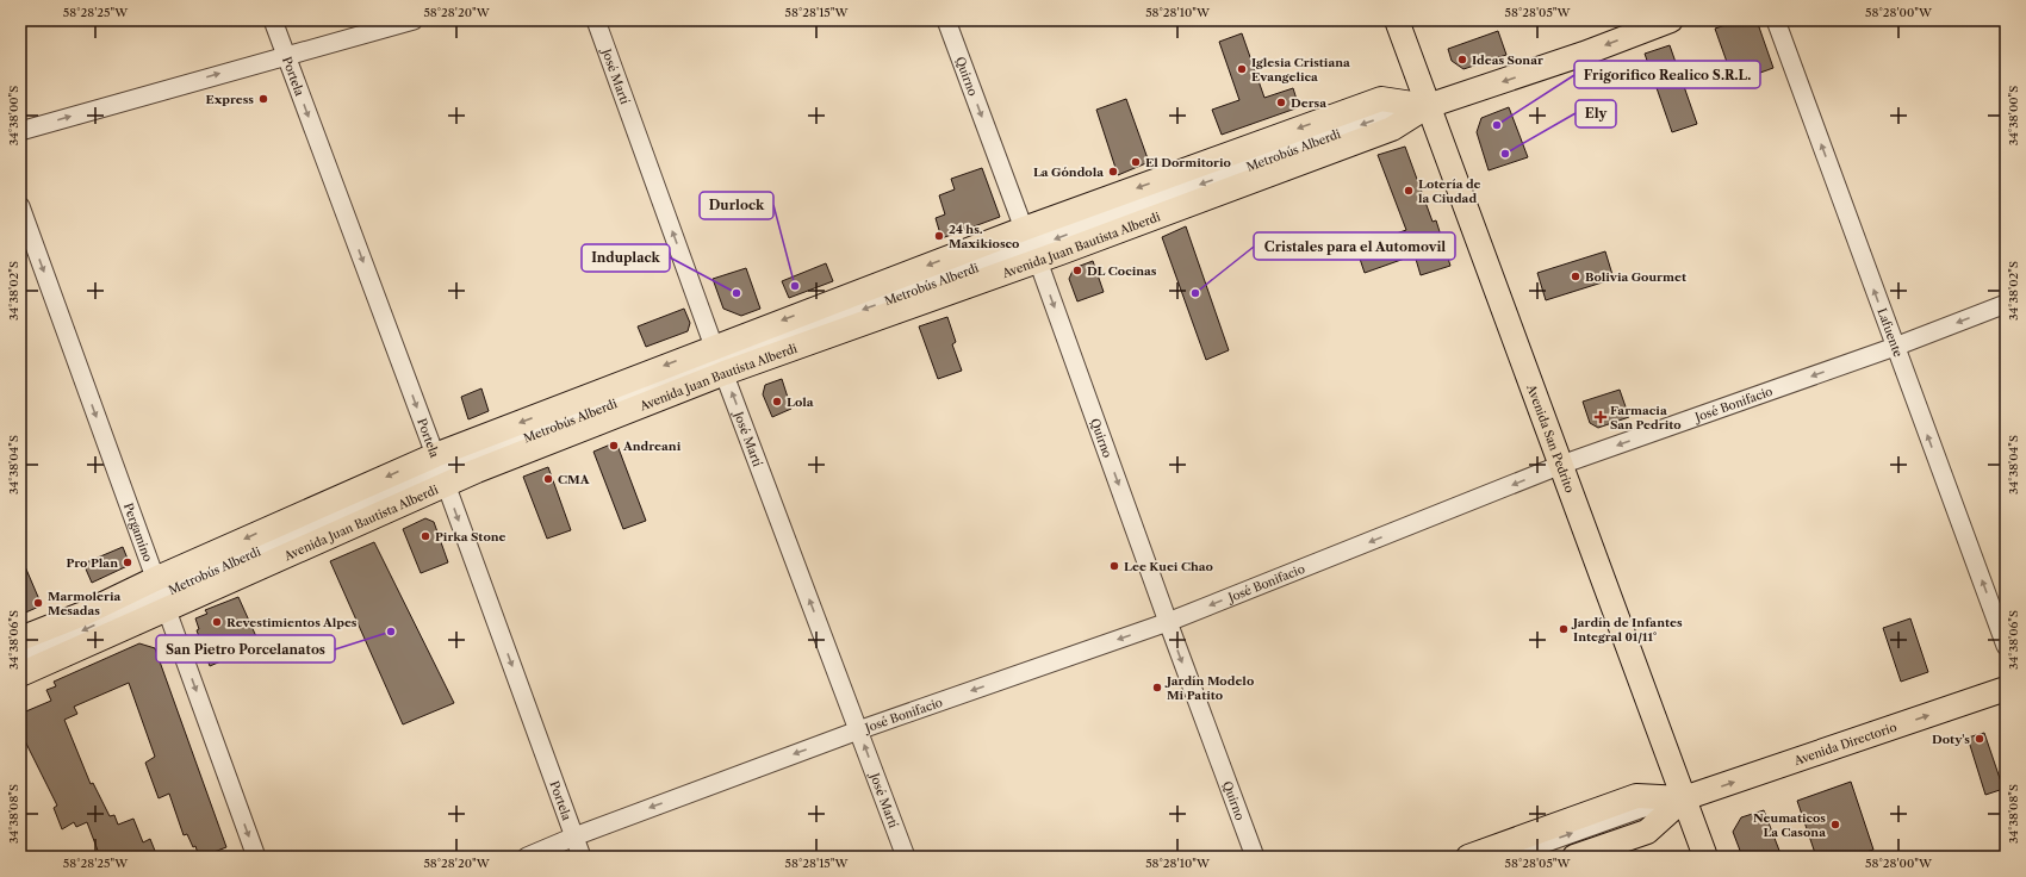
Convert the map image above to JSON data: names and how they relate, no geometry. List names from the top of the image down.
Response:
{
  "streets": {
    "main road": ["Avenida Juan Bautista Alberdi", "Avenida San Pedrito", "Avenida Directorio"],
    "street": [
      "Portela",
      "José Martí",
      "Quirno",
      "Metrobús Alberdi",
      "Lafuente",
      "José Bonifacio",
      "Pergamino"
    ]
  },
  "crossings": [
    ["Portela", "Avenida Juan Bautista Alberdi"],
    ["Portela", "José Bonifacio"],
    ["José Martí", "Avenida Juan Bautista Alberdi"],
    ["José Martí", "José Bonifacio"],
    ["Quirno", "Avenida Juan Bautista Alberdi"],
    ["Quirno", "José Bonifacio"],
    ["Metrobús Alberdi", "Avenida Juan Bautista Alberdi"],
    ["Metrobús Alberdi", "Pergamino"],
    ["Avenida Juan Bautista Alberdi", "Avenida San Pedrito"],
    ["Avenida Juan Bautista Alberdi", "Pergamino"],
    ["Lafuente", "José Bonifacio"],
    ["José Bonifacio", "Avenida San Pedrito"],
    ["Avenida San Pedrito", "Avenida Directorio"]
  ],
  "one_way": [
    "Portela",
    "José Martí",
    "Quirno",
    "Metrobús Alberdi",
    "Avenida Juan Bautista Alberdi",
    "Lafuente",
    "José Bonifacio",
    "Pergamino",
    "Avenida Directorio"
  ],
  "places": {
    "other": [
      "Ideas Sonar",
      "Iglesia Cristiana Evangelica",
      "Express",
      "Dersa",
      "Frigorifico Realico S.R.L.",
      "Ely",
      "El Dormitorio",
      "La Góndola",
      "Lotería de la Ciudad",
      "24 hs. Maxikiosco",
      "DL Cocinas",
      "Bolivia Gourmet",
      "Durlock",
      "Induplack",
      "Cristales para el Automovil",
      "Lola",
      "Andreani",
      "CMA",
      "Pirka Stone",
      "Pro Plan",
      "Lee Kuei Chao",
      "Marmoleria Mesadas",
      "Revestimientos Alpes",
      "Jardín de Infantes Integral 01/11°",
      "San Pietro Porcelanatos",
      "Jardín Modelo Mi Patito",
      "Doty's",
      "Neumaticos La Casona"
    ],
    "health": ["Farmacia San Pedrito"]
  },
  "coordinates": [
    "58°28'25\"W",
    "58°28'20\"W",
    "58°28'15\"W",
    "58°28'10\"W",
    "58°28'05\"W",
    "58°28'00\"W",
    "34°38'00\"S",
    "34°38'02\"S",
    "34°38'04\"S",
    "34°38'06\"S",
    "34°38'08\"S"
  ]
}
